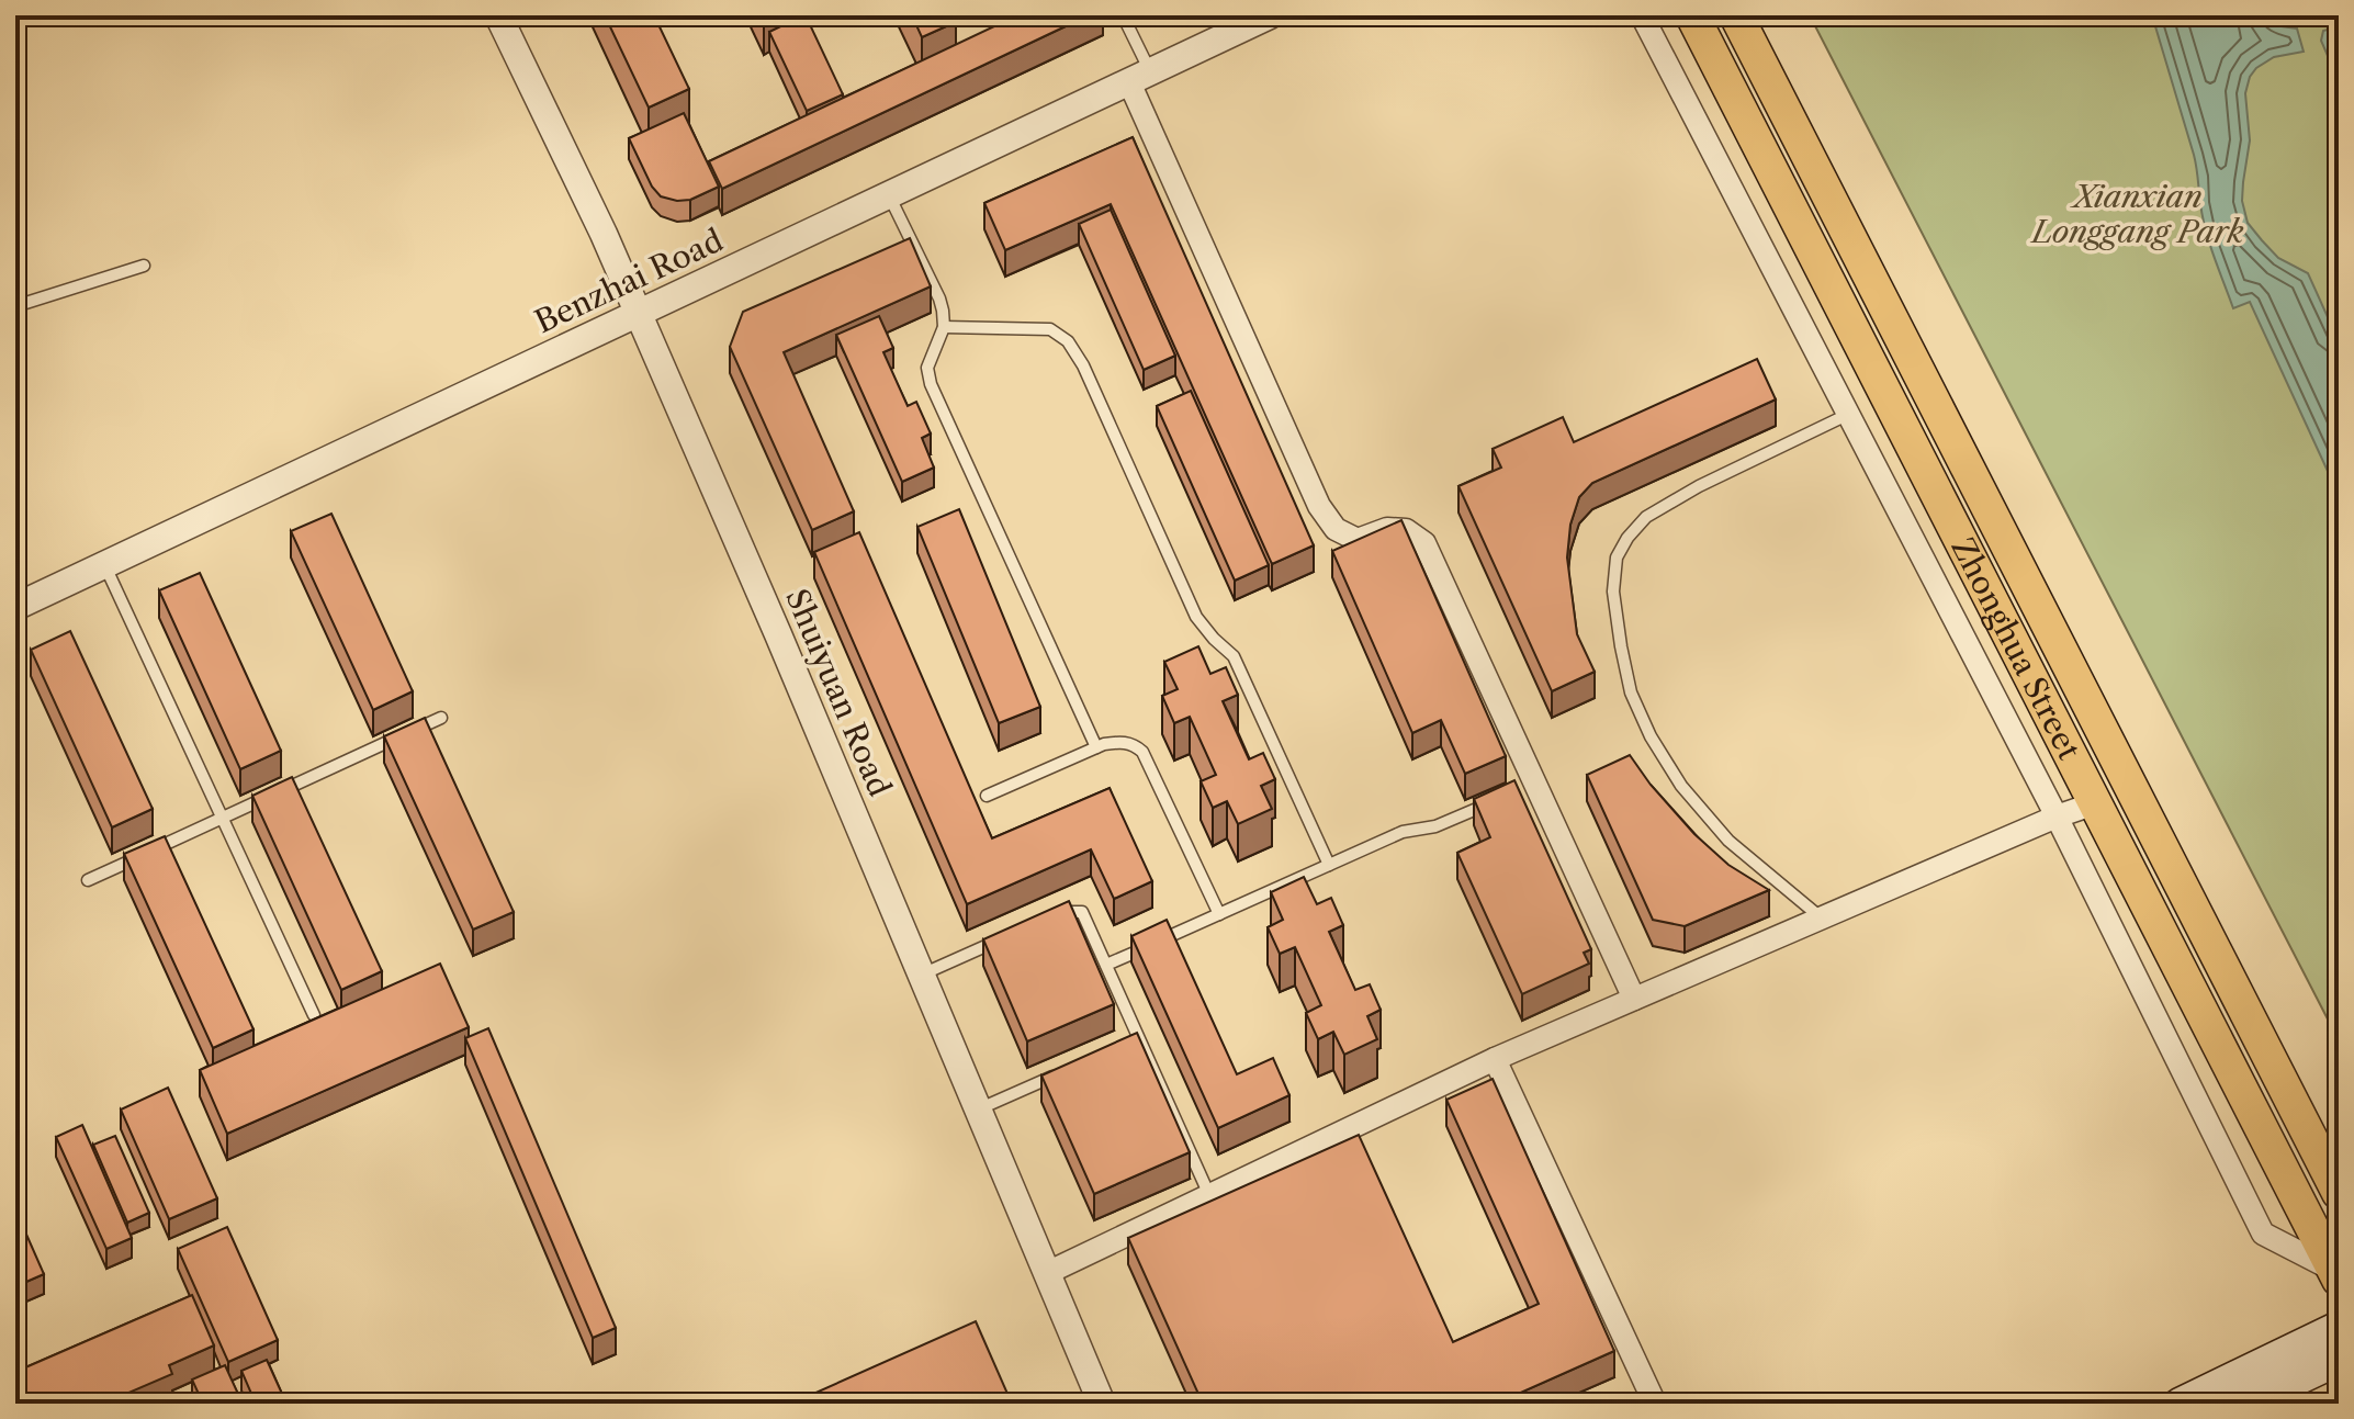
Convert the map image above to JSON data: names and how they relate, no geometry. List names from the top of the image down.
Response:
{
  "streets": {
    "main road": ["Zhonghua Street"],
    "street": ["Benzhai Road", "Shuiyuan Road"]
  },
  "crossings": [
    ["Benzhai Road", "Shuiyuan Road"]
  ],
  "parks": ["Xianxian Longgang Park"]
}
